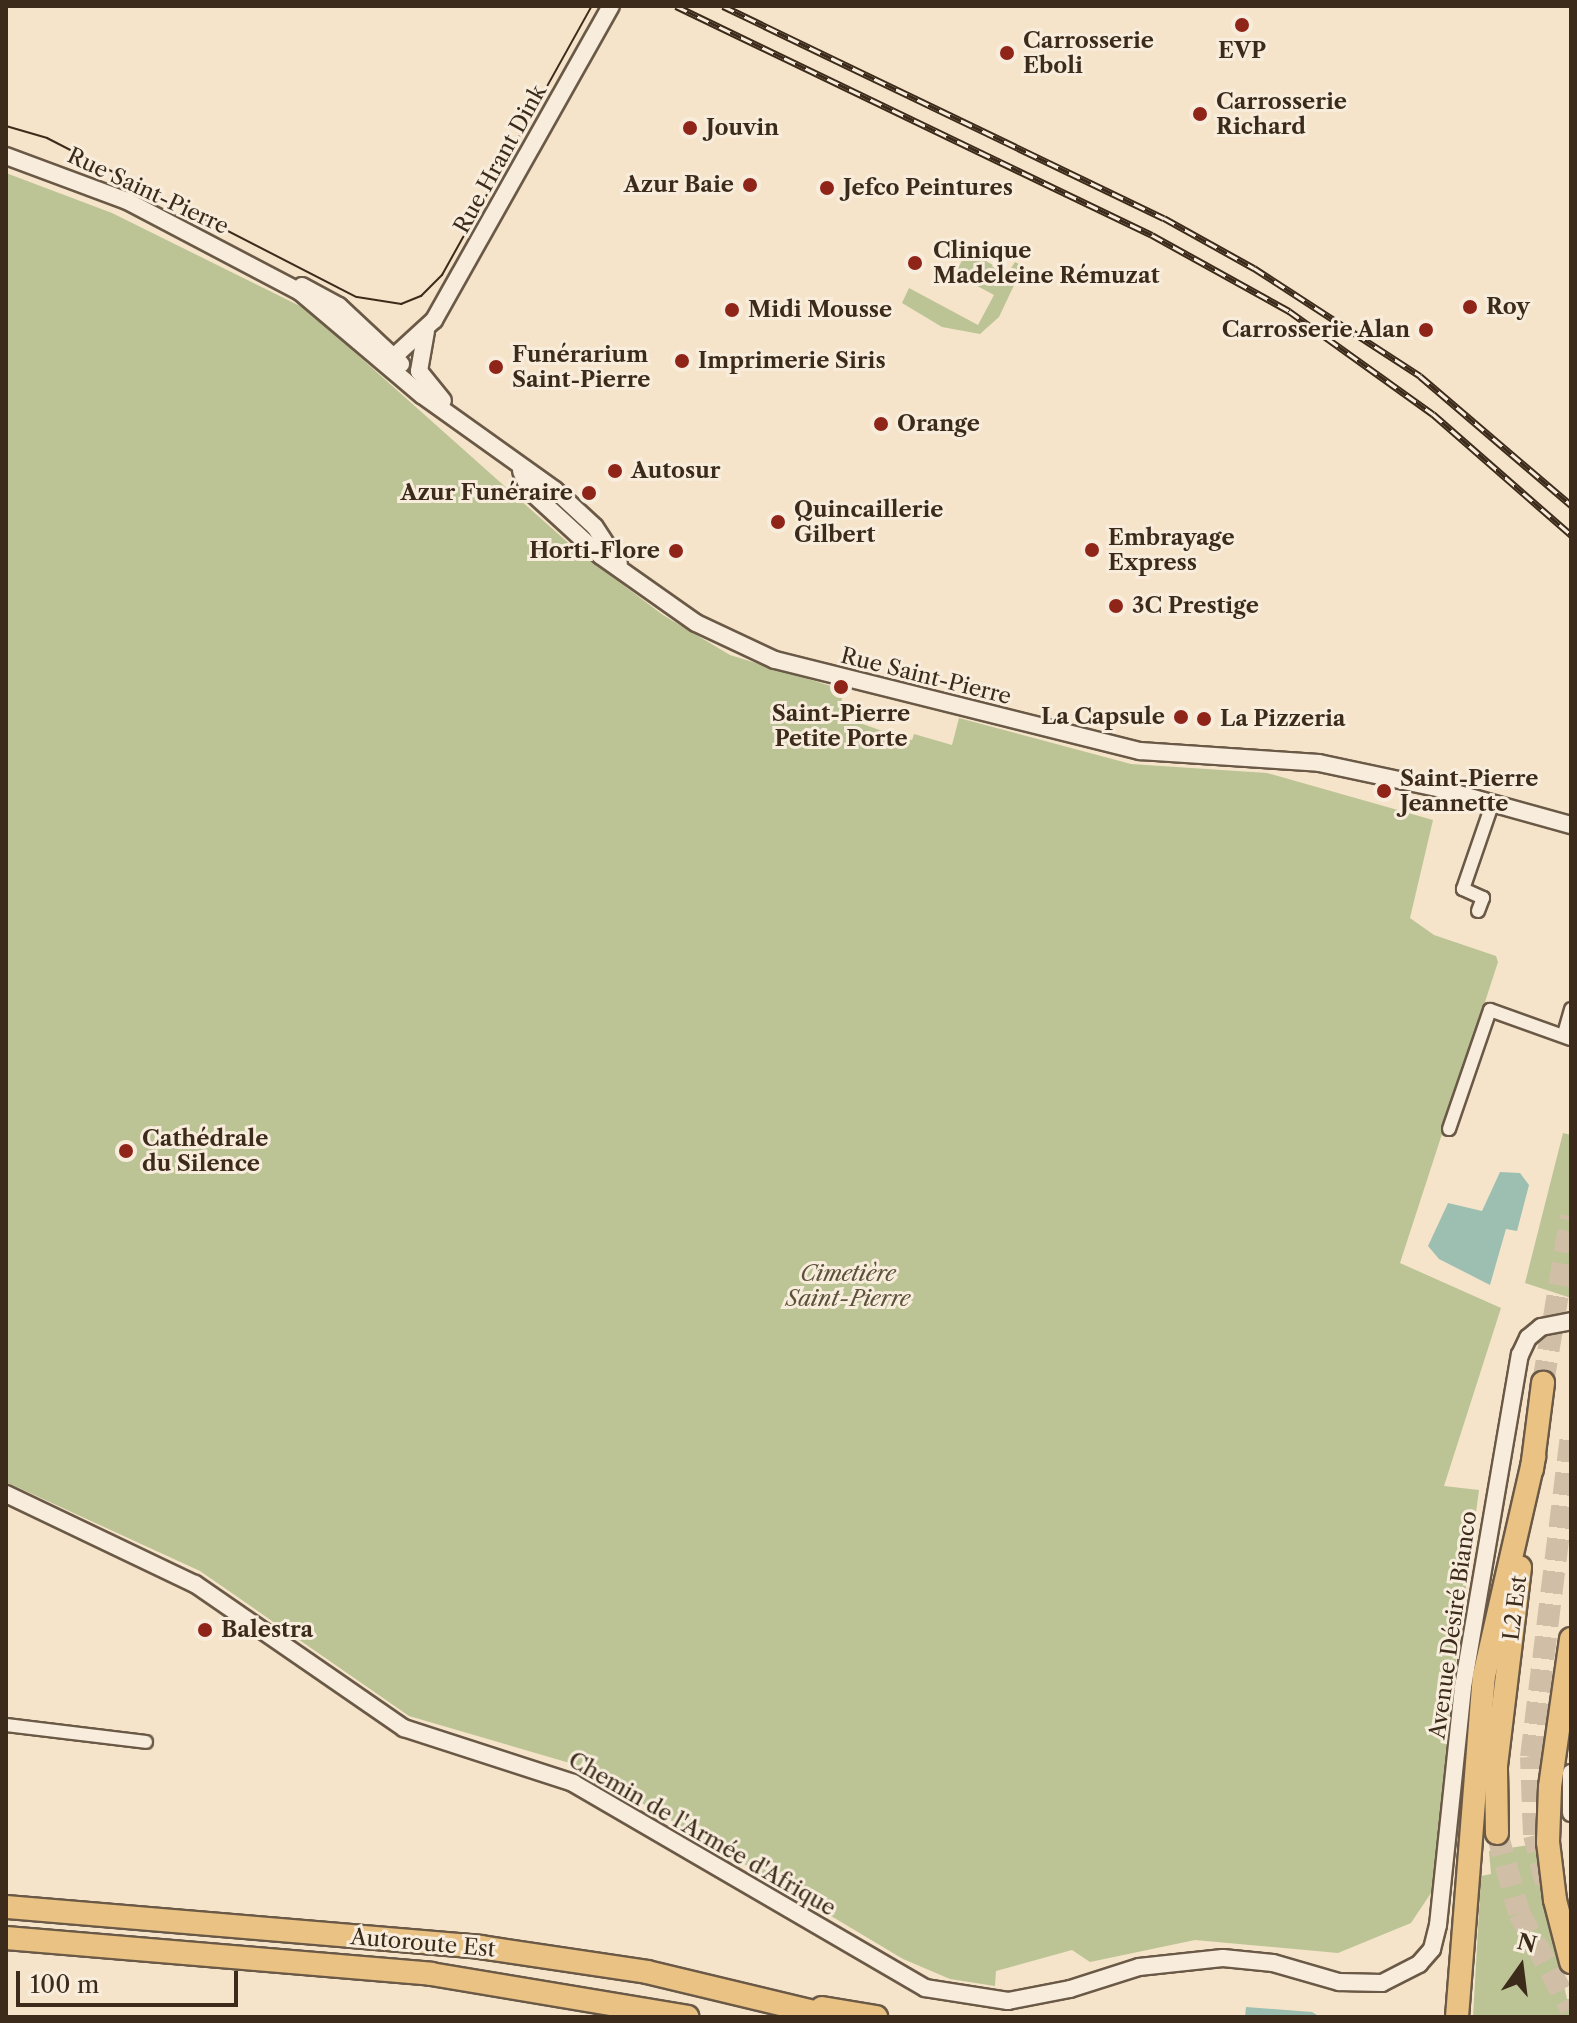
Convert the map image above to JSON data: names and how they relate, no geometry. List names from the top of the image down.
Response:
{
  "streets": {
    "highway": ["L2 Est", "Autoroute Est"],
    "street": [
      "Rue Hrant Dink",
      "Rue Saint-Pierre",
      "Avenue Désiré Bianco",
      "Chemin de l'Armée d'Afrique"
    ]
  },
  "crossings": [
    ["Rue Hrant Dink", "Rue Saint-Pierre"],
    ["Avenue Désiré Bianco", "Chemin de l'Armée d'Afrique"]
  ],
  "parks": ["Cimetière Saint-Pierre"],
  "places": [
    "EVP",
    "Carrosserie Eboli",
    "Carrosserie Richard",
    "Jouvin",
    "Azur Baie",
    "Jefco Peintures",
    "Clinique Madeleine Rémuzat",
    "Roy",
    "Midi Mousse",
    "Carrosserie Alan",
    "Imprimerie Siris",
    "Funérarium Saint-Pierre",
    "Orange",
    "Autosur",
    "Azur Funéraire",
    "Quincaillerie Gilbert",
    "Embrayage Express",
    "Horti-Flore",
    "3C Prestige",
    "Saint-Pierre Petite Porte",
    "La Capsule",
    "La Pizzeria",
    "Saint-Pierre Jeannette",
    "Cathédrale du Silence",
    "Balestra"
  ],
  "scale_bar": "100 m",
  "north": "top"
}
